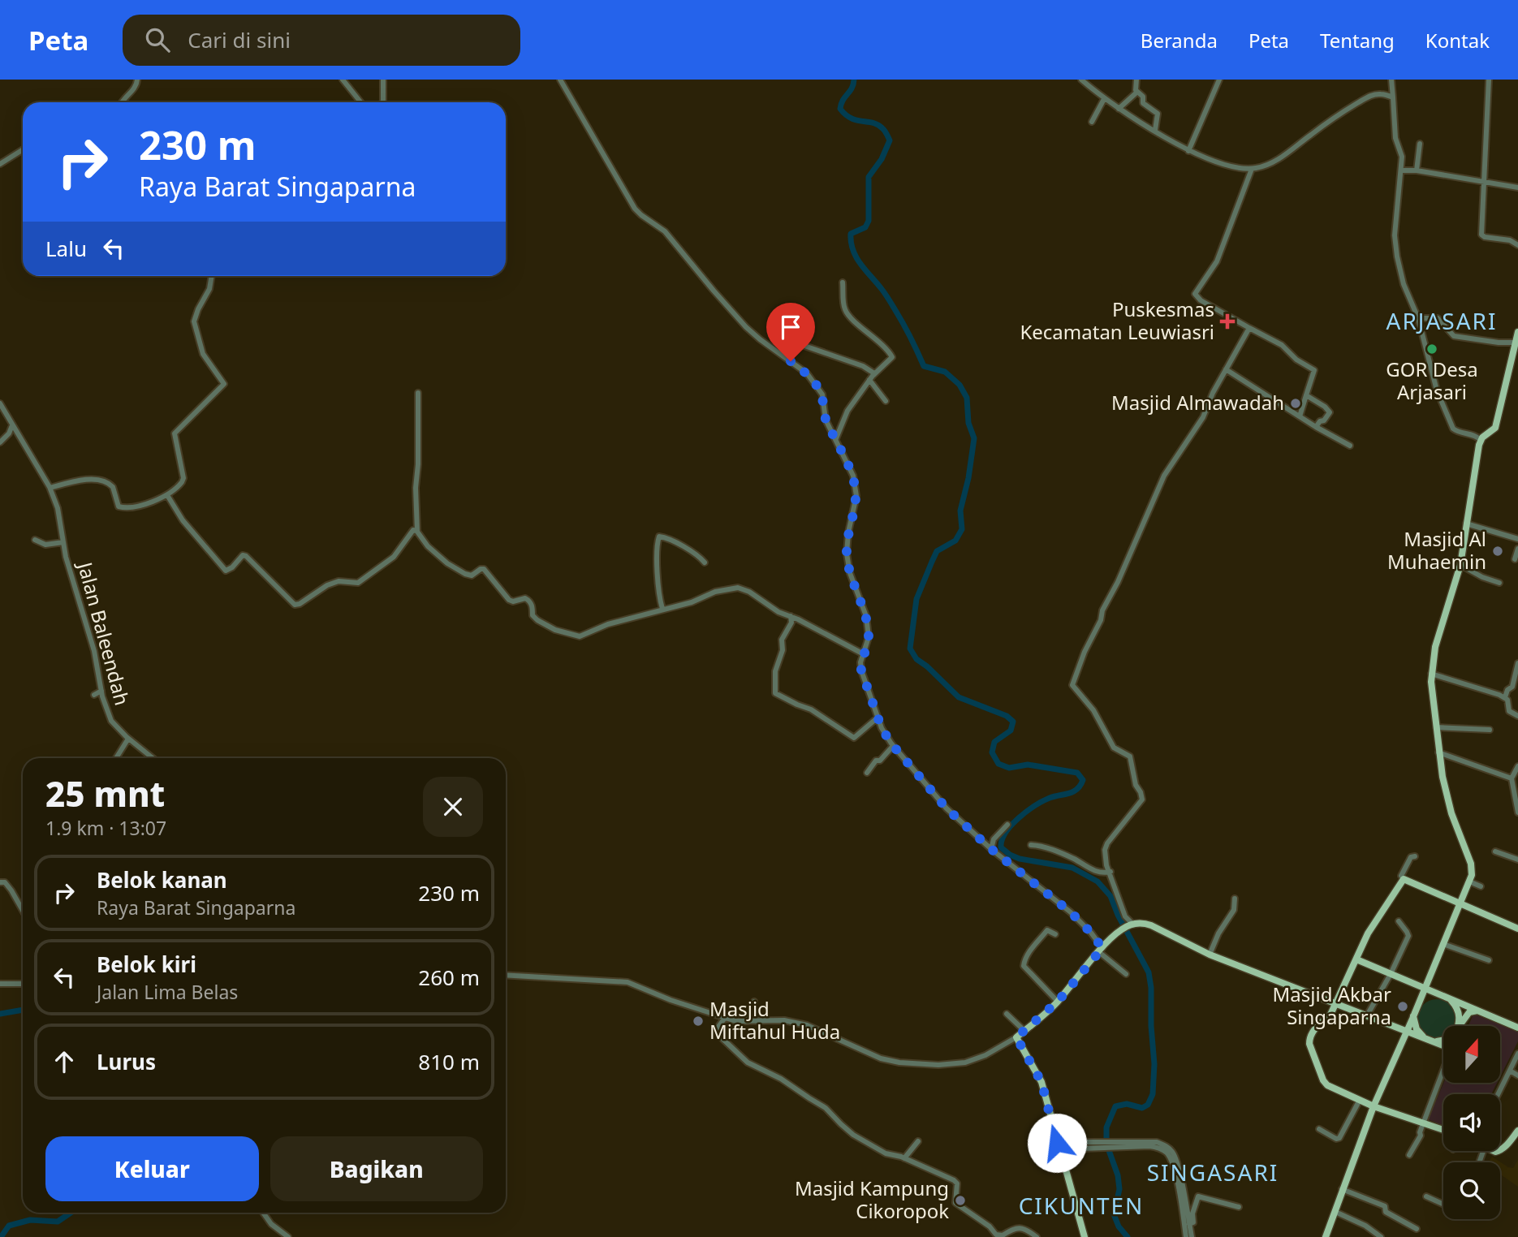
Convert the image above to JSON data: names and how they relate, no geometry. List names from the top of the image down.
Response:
{
  "streets": {
    "street": ["Jalan Baleendah"]
  },
  "districts": ["ARJASARI", "SINGASARI", "CIKUNTEN"],
  "places": {
    "health": ["Puskesmas Kecamatan Leuwiasri"],
    "other": [
      "GOR Desa Arjasari",
      "Masjid Almawadah",
      "Masjid Al Muhaemin",
      "Masjid Akbar Singaparna",
      "Masjid Miftahul Huda",
      "Masjid Kampung Cikoropok"
    ]
  },
  "north": "top",
  "page": {
    "header": "Peta",
    "search": "Cari di sini",
    "nav": [
      "Beranda",
      "Peta",
      "Tentang",
      "Kontak"
    ],
    "turn": ["230 m", "Raya Barat Singaparna"],
    "then": "Lalu",
    "heading": ["25 mnt", "1.9 km · 13:07"],
    "list": [
      {
        "name": "Belok kanan",
        "note": "Raya Barat Singaparna",
        "value": "230 m"
      },
      {
        "name": "Belok kiri",
        "note": "Jalan Lima Belas",
        "value": "260 m"
      },
      {
        "name": "Lurus",
        "value": "810 m"
      }
    ],
    "buttons": ["Keluar", "Bagikan"]
  }
}
